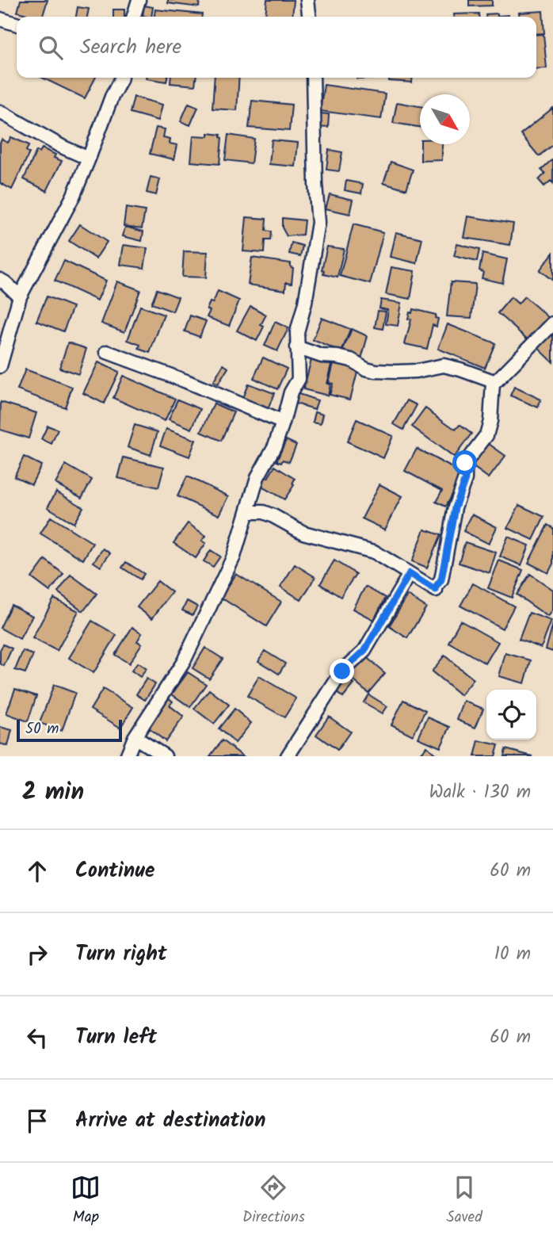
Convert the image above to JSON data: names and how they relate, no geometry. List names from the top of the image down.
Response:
{
  "scale_bar": "50 m",
  "north": "bottom right",
  "page": {
    "search": "Search here",
    "scale": "50 m",
    "heading": ["2 min", "Walk · 130 m"],
    "list": [
      ["Continue", "60 m"],
      ["Turn right", "10 m"],
      ["Turn left", "60 m"],
      "Arrive at destination"
    ],
    "nav": ["Map", "Directions", "Saved"]
  }
}
